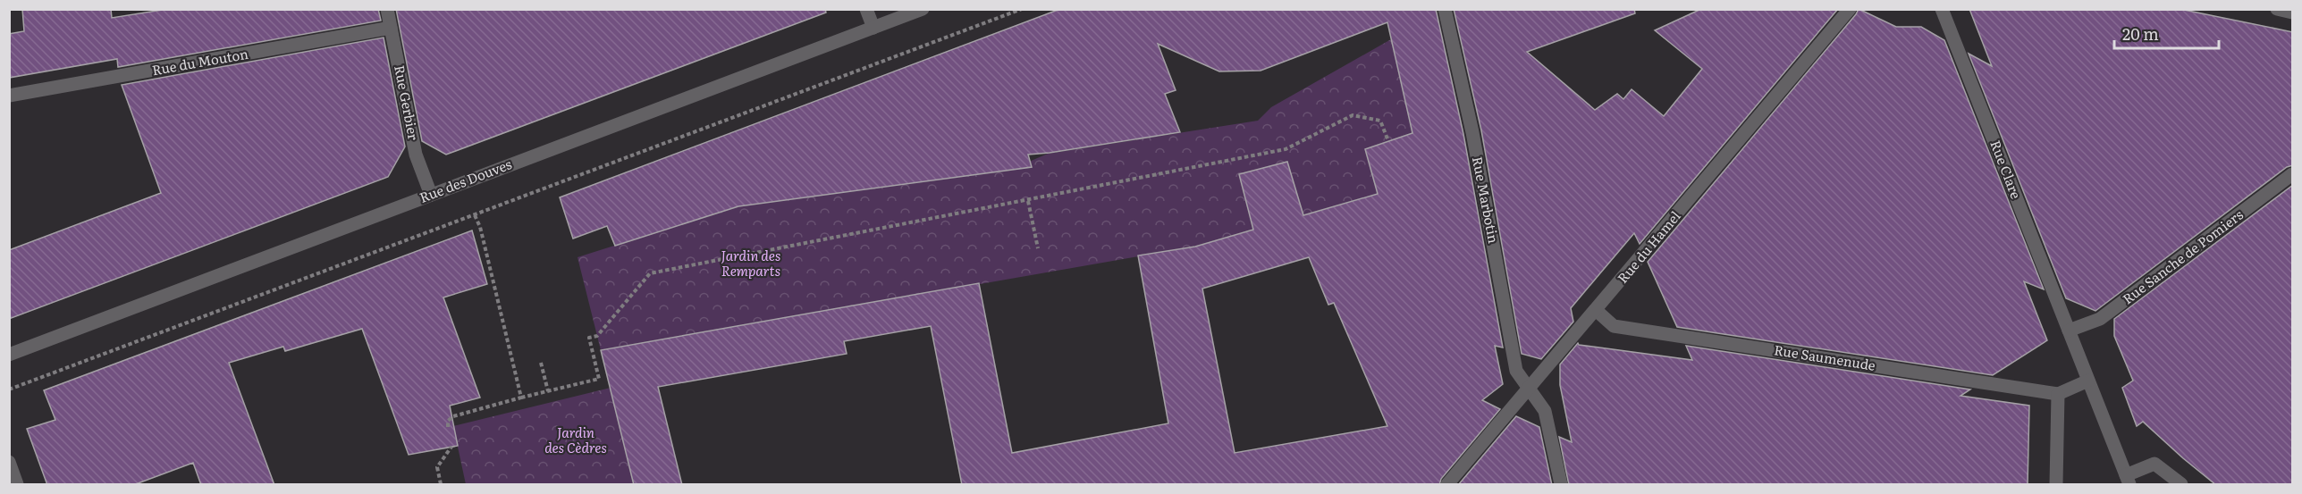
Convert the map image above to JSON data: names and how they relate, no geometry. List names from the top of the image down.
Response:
{
  "streets": {
    "street": [
      "Rue du Mouton",
      "Rue Gerbier",
      "Rue Clare",
      "Rue des Douves",
      "Rue Marbotin",
      "Rue du Hamel",
      "Rue Sanche de Pomiers",
      "Rue Saumenude"
    ]
  },
  "crossings": [
    ["Rue du Mouton", "Rue Gerbier"],
    ["Rue Gerbier", "Rue des Douves"],
    ["Rue Clare", "Rue Sanche de Pomiers"],
    ["Rue Marbotin", "Rue du Hamel"],
    ["Rue du Hamel", "Rue Saumenude"]
  ],
  "parks": ["Jardin des Remparts", "Jardin des Cèdres"],
  "scale_bar": "20 m"
}
